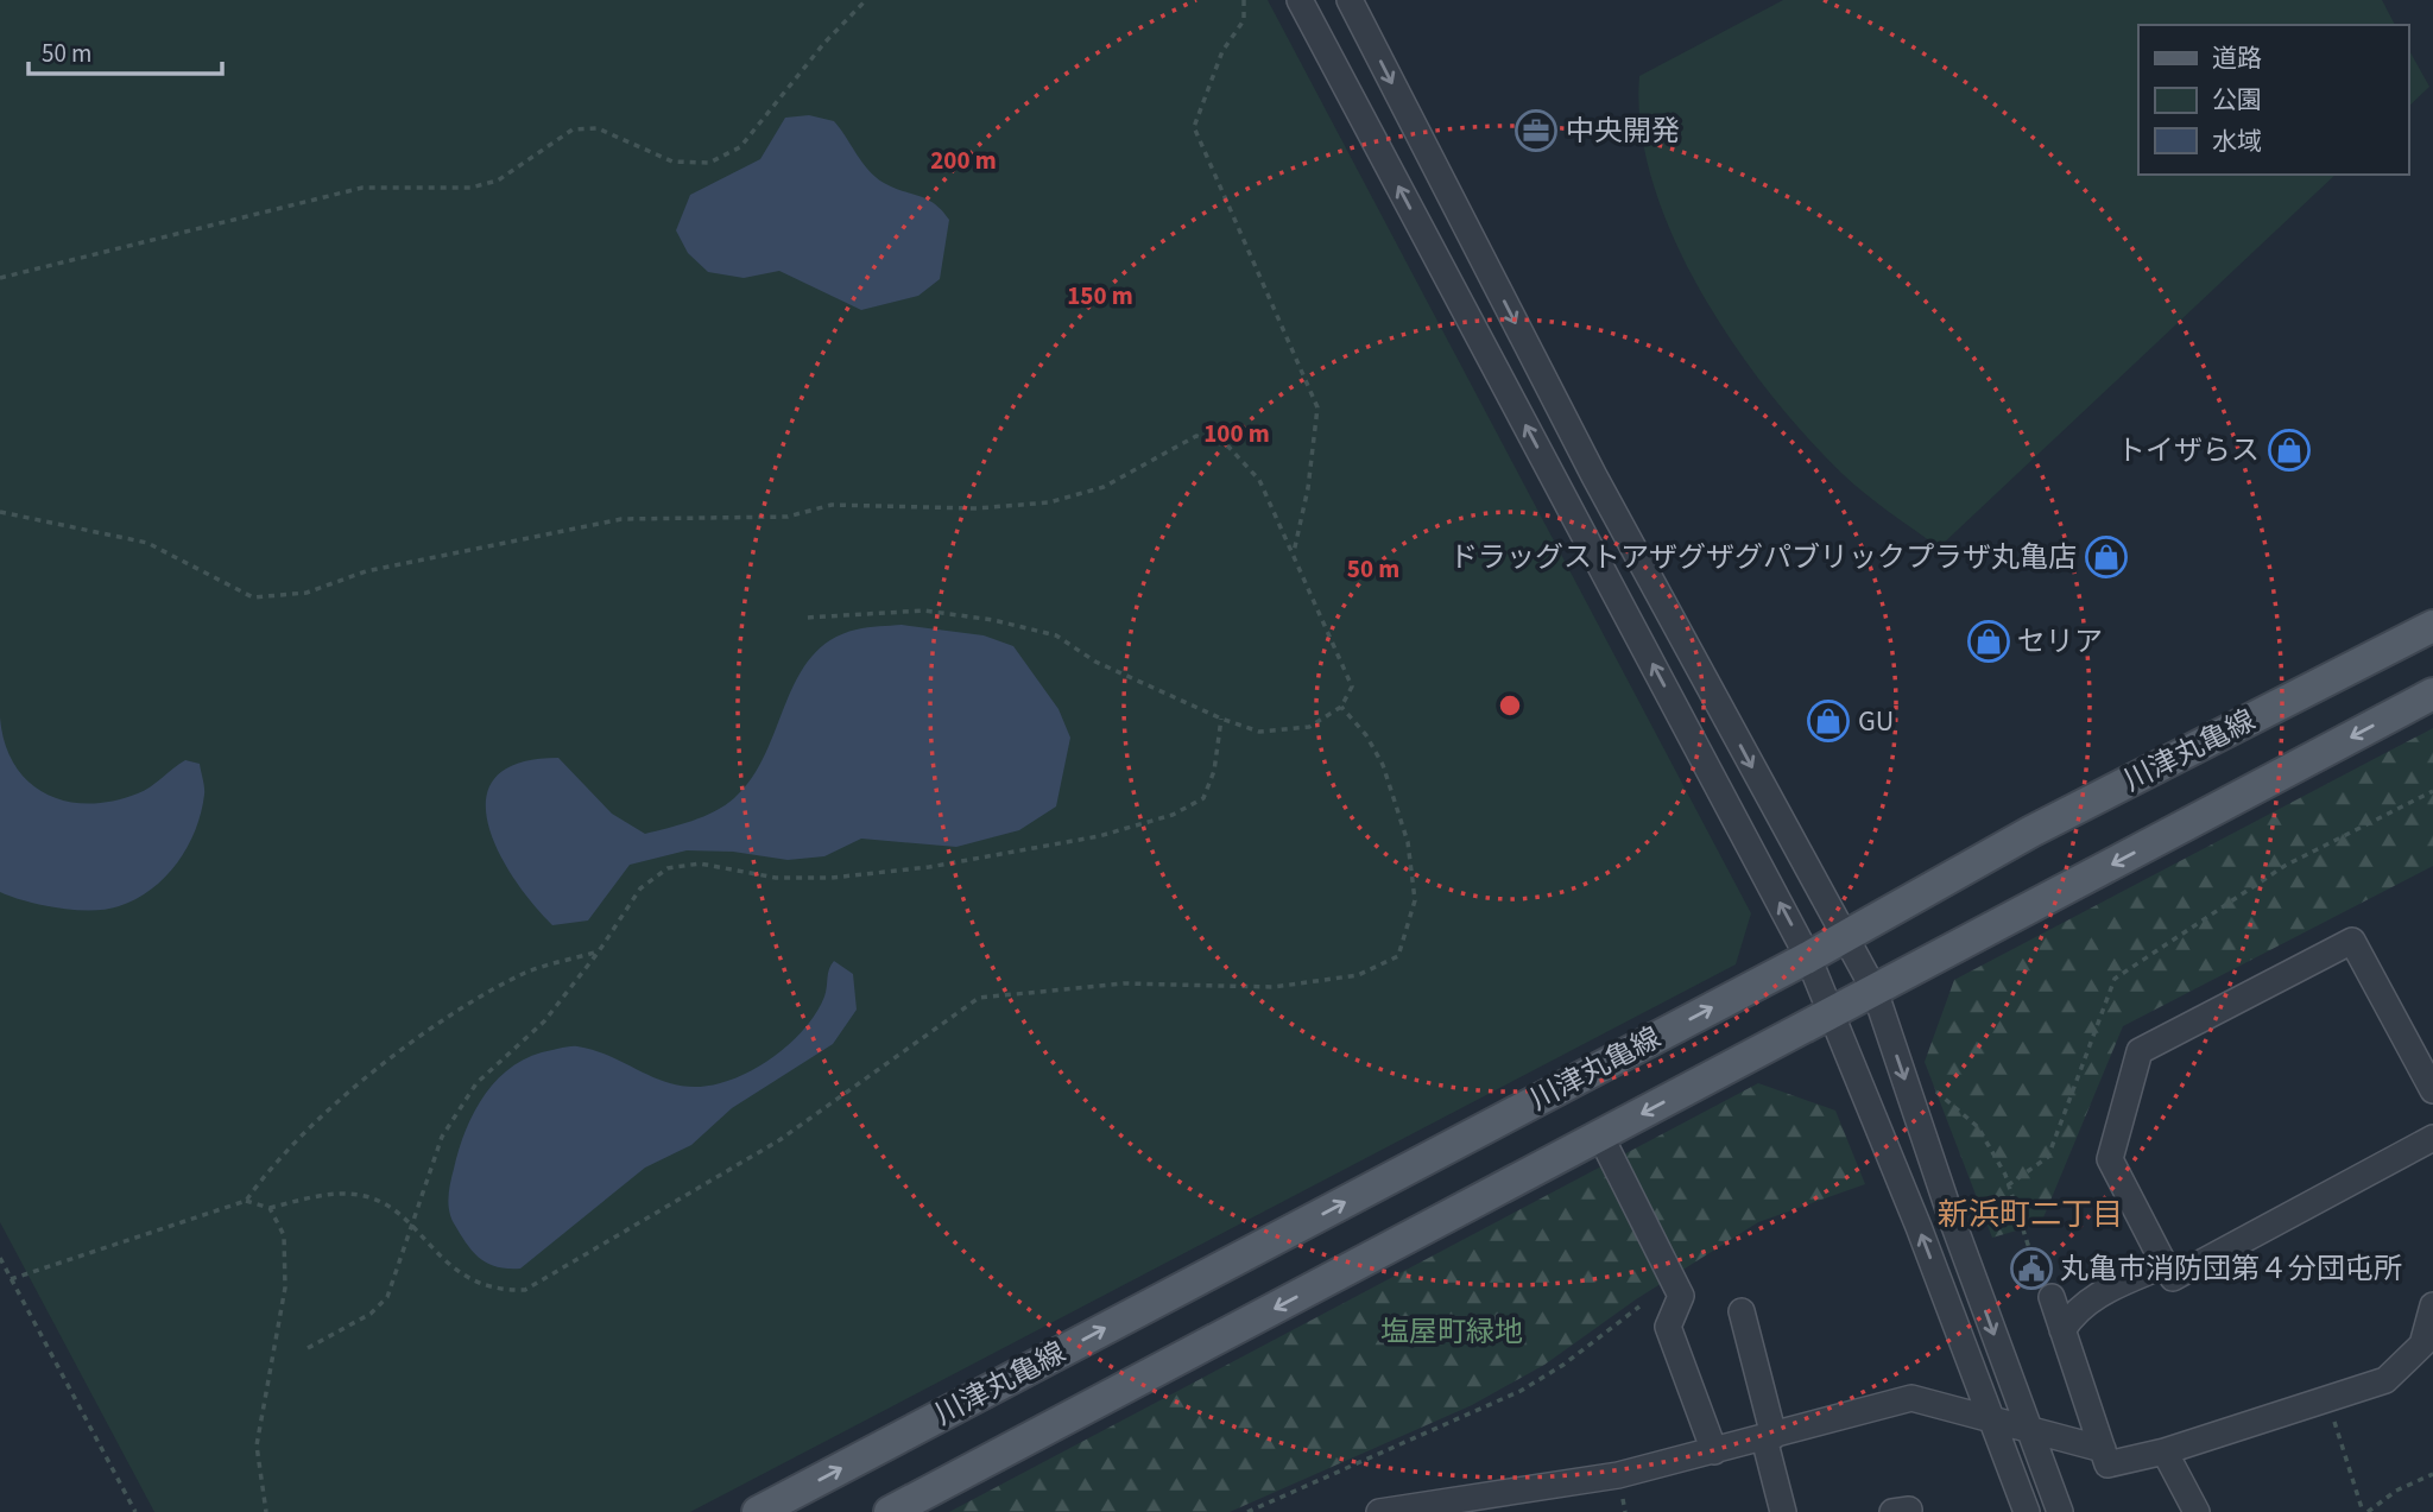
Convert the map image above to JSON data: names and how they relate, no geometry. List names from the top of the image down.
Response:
{
  "streets": {
    "main road": ["川津丸亀線"]
  },
  "districts": ["新浜町二丁目"],
  "parks": ["塩屋町緑地"],
  "places": {
    "office": ["中央開発"],
    "shop": [
      "トイザらス",
      "ドラッグストアザグザグパブリックプラザ丸亀店",
      "セリア",
      "GU"
    ],
    "public building": ["丸亀市消防団第４分団屯所"]
  },
  "legend": ["道路", "公園", "水域"],
  "scale_bar": "50 m",
  "rings": [
    "200 m",
    "150 m",
    "100 m",
    "50 m"
  ]
}
